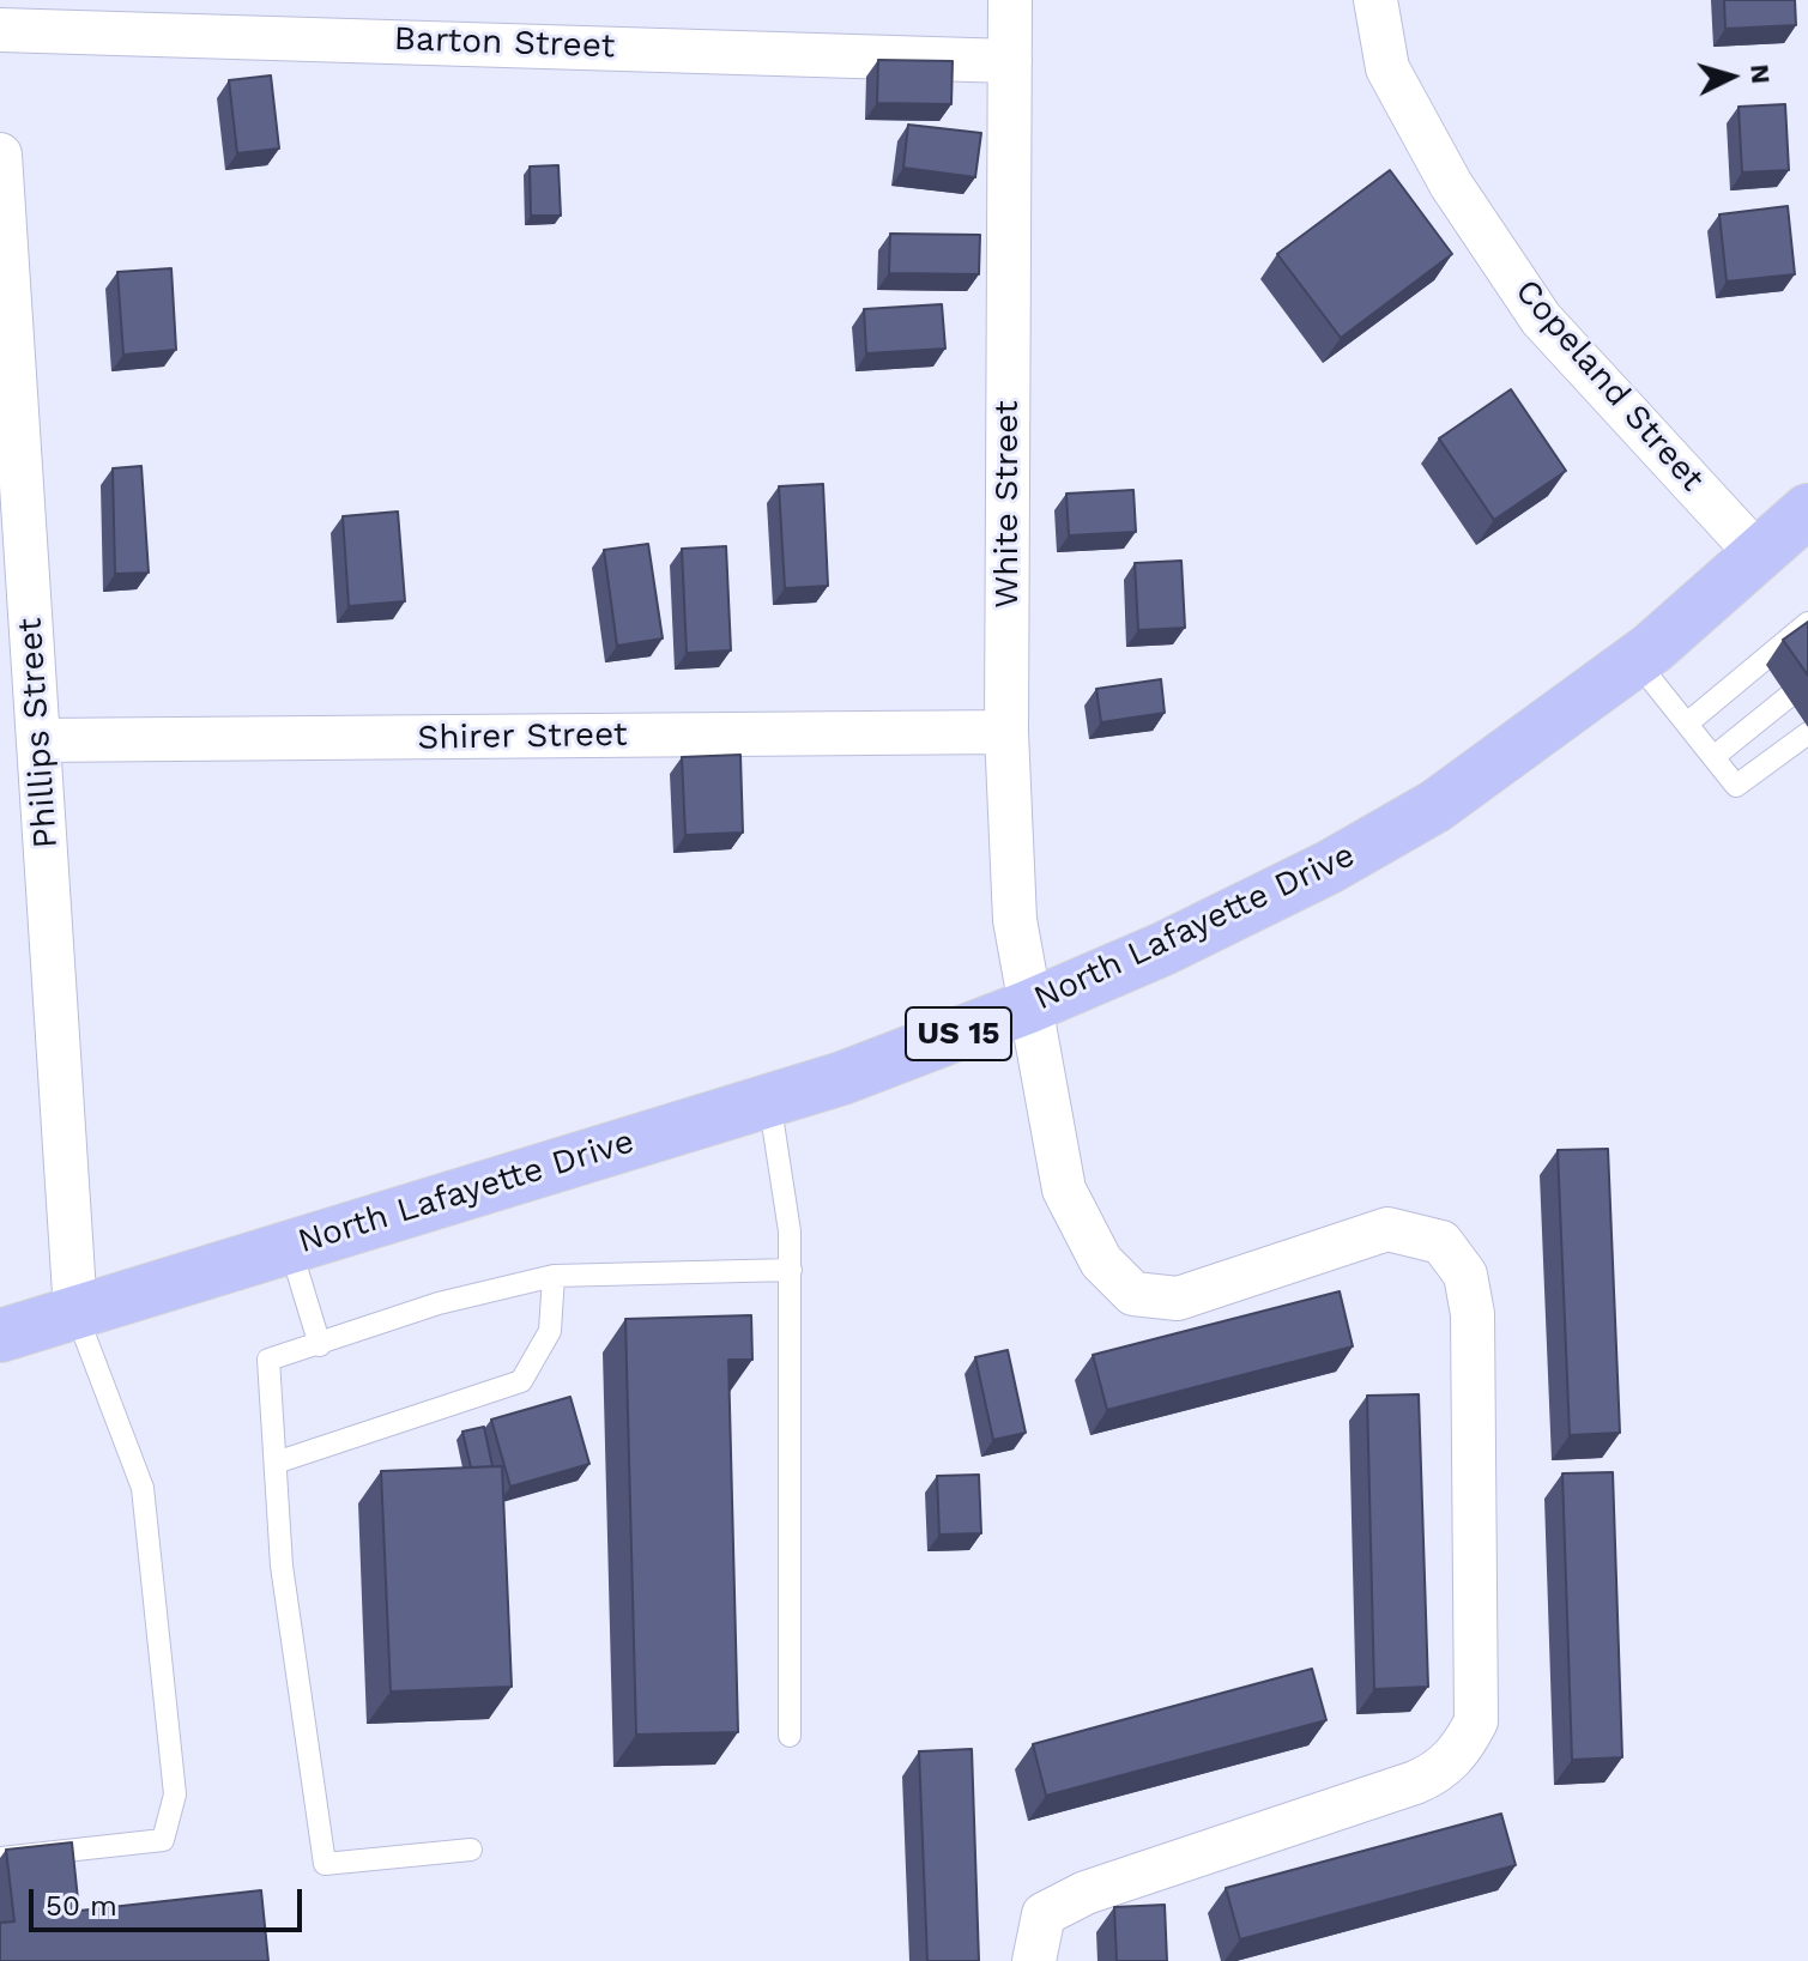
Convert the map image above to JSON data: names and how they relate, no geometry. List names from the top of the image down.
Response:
{
  "streets": {
    "main road": ["North Lafayette Drive", "US 15"],
    "street": [
      "Barton Street",
      "Copeland Street",
      "White Street",
      "Phillips Street",
      "Shirer Street"
    ]
  },
  "crossings": [
    ["Barton Street", "White Street"],
    ["Copeland Street", "North Lafayette Drive"],
    ["White Street", "Shirer Street"],
    ["White Street", "North Lafayette Drive"],
    ["Phillips Street", "Shirer Street"],
    ["Phillips Street", "North Lafayette Drive"]
  ],
  "scale_bar": "50 m",
  "north": "right"
}
